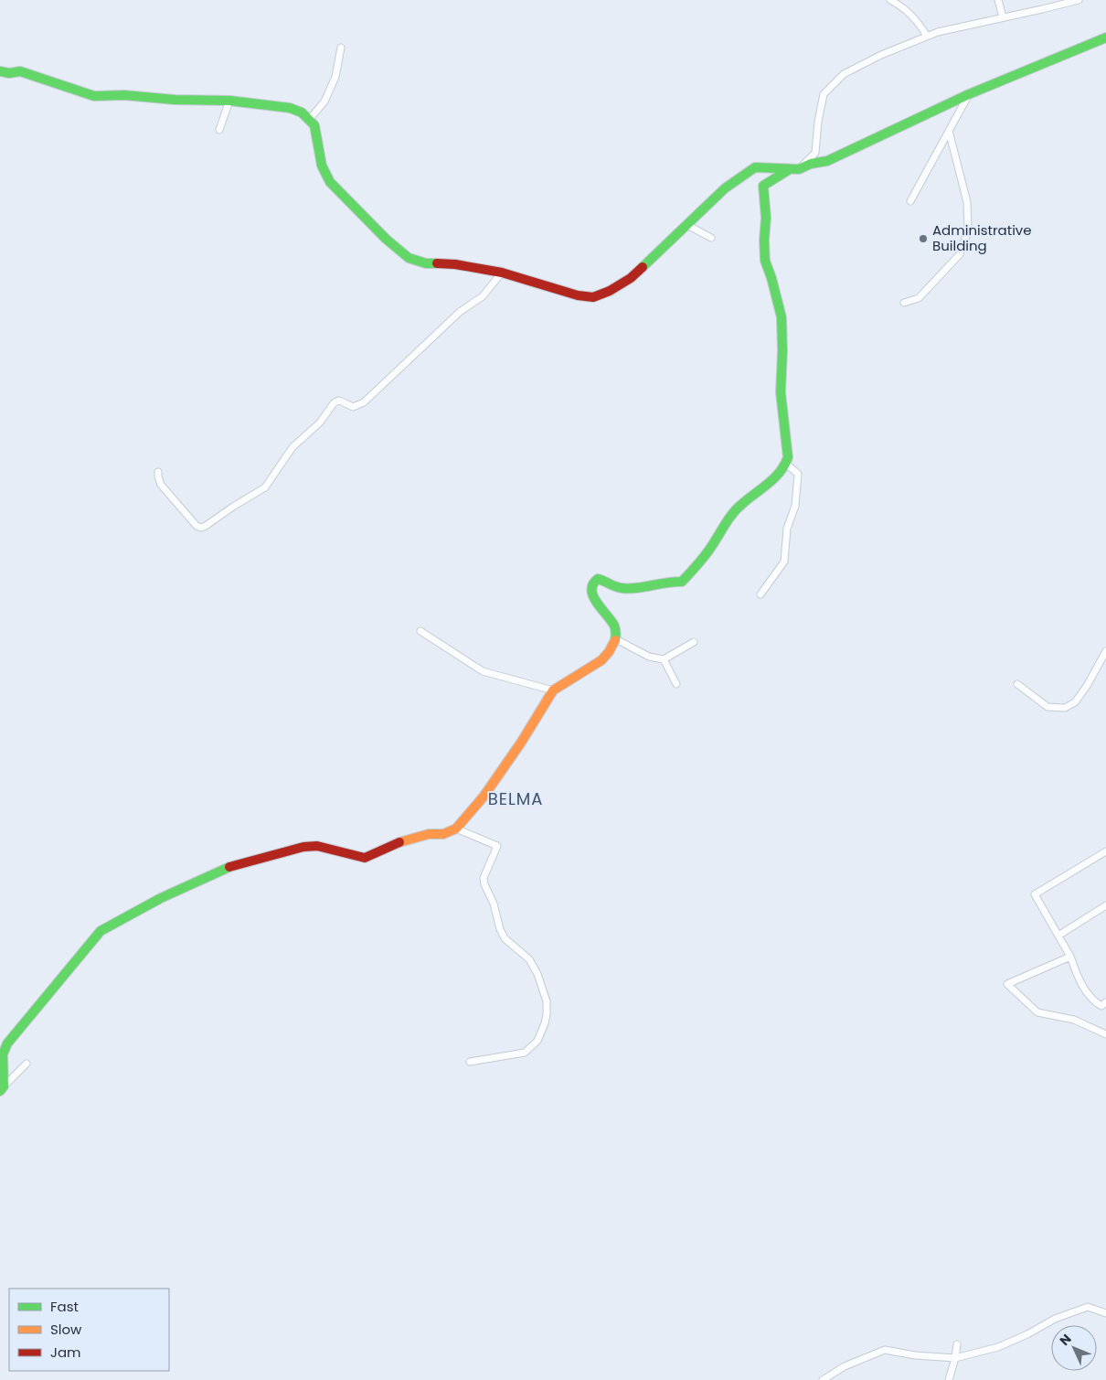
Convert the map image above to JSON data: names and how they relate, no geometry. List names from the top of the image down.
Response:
{
  "districts": ["BELMA"],
  "places": ["Administrative Building"],
  "legend": ["Fast", "Slow", "Jam"],
  "north": "top left"
}
